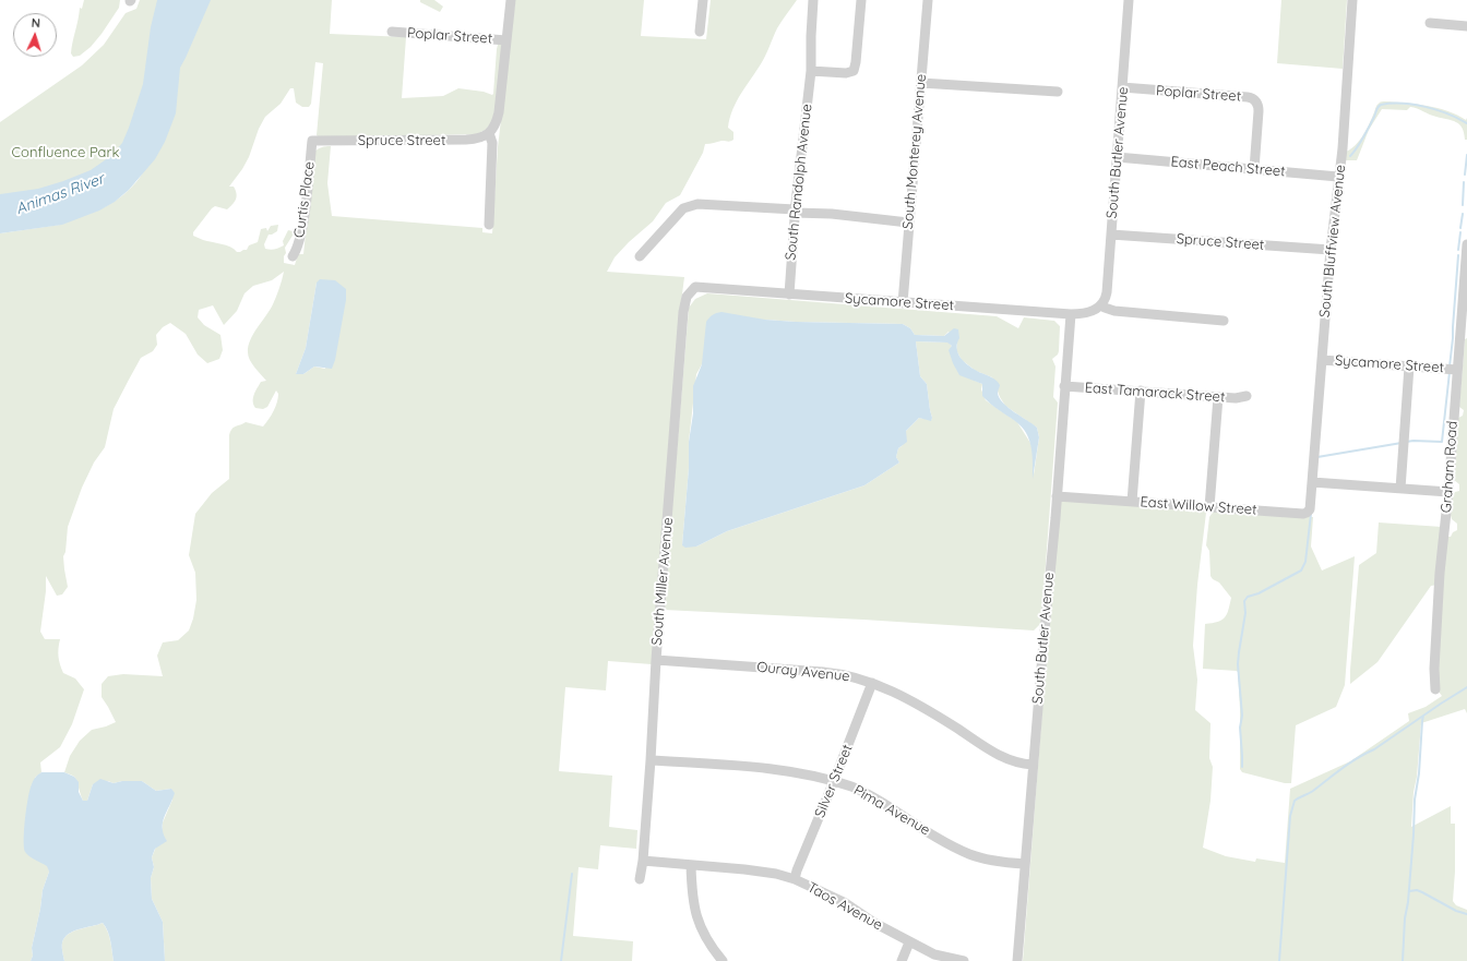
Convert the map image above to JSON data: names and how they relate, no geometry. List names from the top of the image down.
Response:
{
  "streets": {
    "street": [
      "Poplar Street",
      "Spruce Street",
      "South Monterey Avenue",
      "South Butler Avenue",
      "East Peach Street",
      "South Randolph Avenue",
      "Curtis Place",
      "South Bluffview Avenue",
      "Sycamore Street",
      "East Tamarack Street",
      "Graham Road",
      "East Willow Street",
      "South Miller Avenue",
      "Ouray Avenue",
      "Silver Street",
      "Pima Avenue",
      "Taos Avenue"
    ]
  },
  "crossings": [
    ["Poplar Street", "South Butler Avenue"],
    ["Poplar Street", "East Peach Street"],
    ["Spruce Street", "South Butler Avenue"],
    ["Spruce Street", "Curtis Place"],
    ["Spruce Street", "South Bluffview Avenue"],
    ["South Monterey Avenue", "Sycamore Street"],
    ["South Butler Avenue", "East Peach Street"],
    ["South Butler Avenue", "Sycamore Street"],
    ["South Butler Avenue", "East Tamarack Street"],
    ["South Butler Avenue", "East Willow Street"],
    ["South Butler Avenue", "Ouray Avenue"],
    ["South Butler Avenue", "Pima Avenue"],
    ["East Peach Street", "South Bluffview Avenue"],
    ["South Randolph Avenue", "Sycamore Street"],
    ["South Bluffview Avenue", "Sycamore Street"],
    ["South Bluffview Avenue", "East Willow Street"],
    ["Sycamore Street", "Graham Road"],
    ["Sycamore Street", "South Miller Avenue"],
    ["South Miller Avenue", "Ouray Avenue"],
    ["South Miller Avenue", "Pima Avenue"],
    ["South Miller Avenue", "Taos Avenue"],
    ["Ouray Avenue", "Silver Street"],
    ["Silver Street", "Pima Avenue"],
    ["Silver Street", "Taos Avenue"]
  ],
  "water": ["Animas River"],
  "parks": ["Confluence Park"],
  "north": "top"
}
